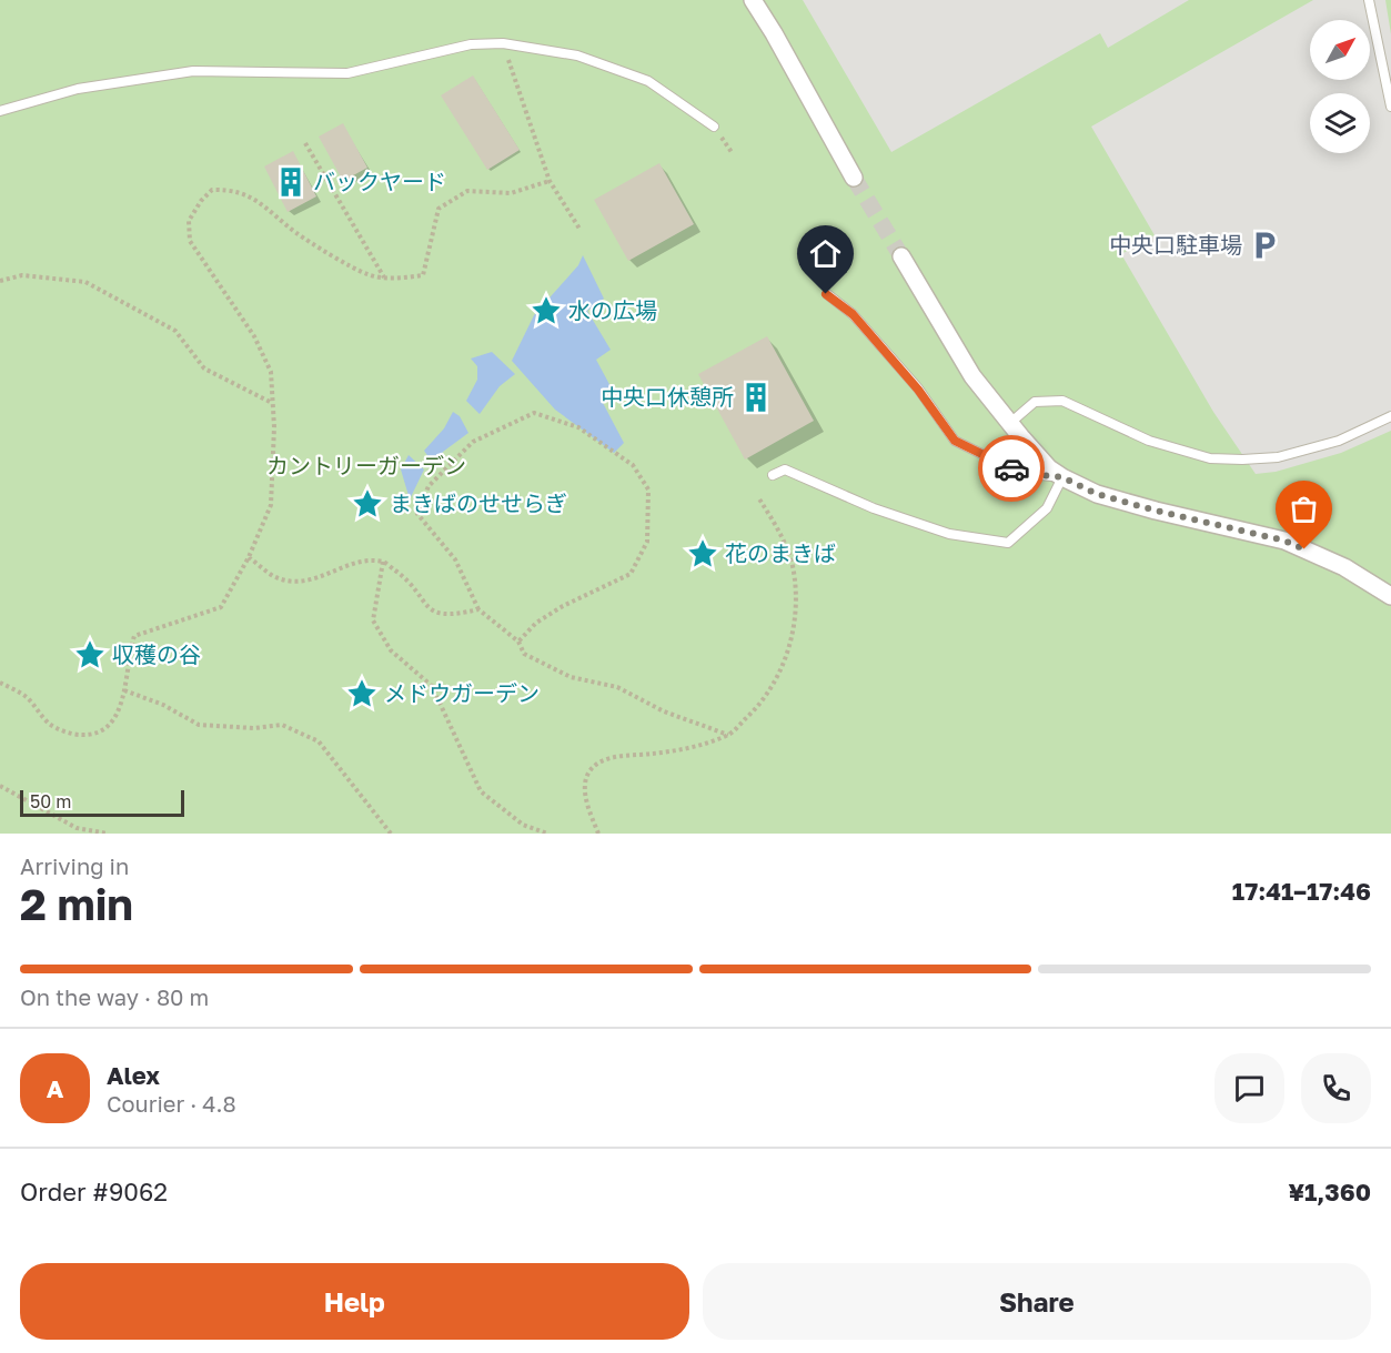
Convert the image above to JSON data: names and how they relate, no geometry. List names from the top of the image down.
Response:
{
  "parks": ["カントリーガーデン"],
  "places": {
    "building": ["バックヤード", "中央口休憩所"],
    "parking": ["中央口駐車場"],
    "place": [
      "水の広場",
      "まきばのせせらぎ",
      "花のまきば",
      "収穫の谷",
      "メドウガーデン"
    ]
  },
  "scale_bar": "50 m",
  "north": "top right",
  "page": {
    "scale": "50 m",
    "heading": ["2 min", "Arriving in", "17:41–17:46"],
    "panel": [
      "Alex",
      "Courier · 4.8",
      "Order #9062",
      "¥1,360"
    ],
    "bar": "On the way · 80 m",
    "round": "A",
    "buttons": ["Help", "Share"]
  }
}
